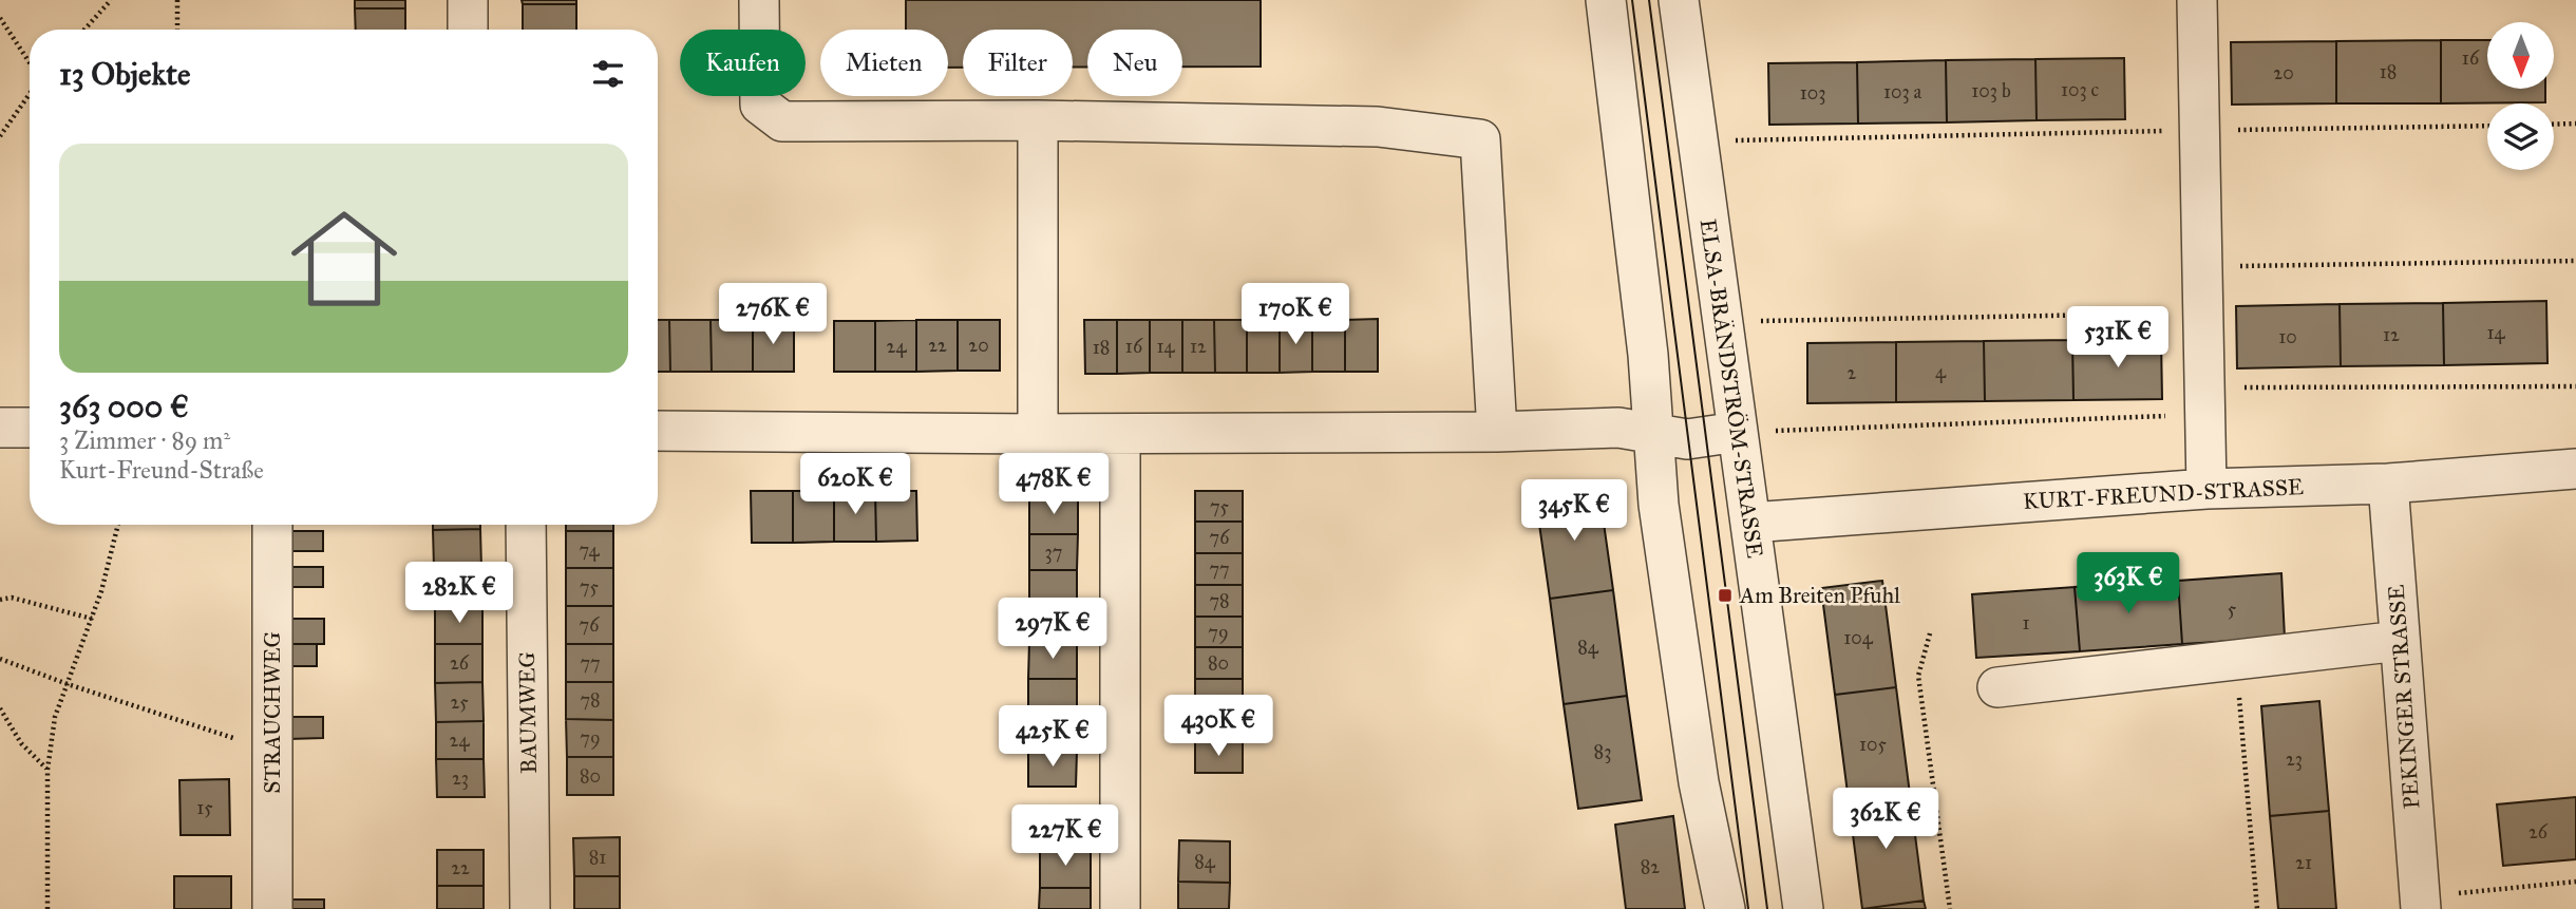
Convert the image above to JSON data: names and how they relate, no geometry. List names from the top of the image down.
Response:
{
  "streets": {
    "street": [
      "ELSA-BRÄNDSTRÖM-STRASSE",
      "KURT-FREUND-STRASSE",
      "PEKINGER STRASSE",
      "STRAUCHWEG",
      "BAUMWEG"
    ]
  },
  "crossings": [
    ["ELSA-BRÄNDSTRÖM-STRASSE", "KURT-FREUND-STRASSE"],
    ["KURT-FREUND-STRASSE", "PEKINGER STRASSE"]
  ],
  "places": {
    "transit": ["Am Breiten Pfuhl"]
  },
  "house_numbers": [
    "16",
    "18",
    "20",
    "103 c",
    "103 b",
    "103 a",
    "103",
    "14",
    "12",
    "10",
    "22",
    "20",
    "24",
    "16",
    "14",
    "12",
    "18",
    "4",
    "2",
    "75",
    "76",
    "74",
    "37",
    "77",
    "75",
    "78",
    "5",
    "1",
    "76",
    "79",
    "104",
    "84",
    "26",
    "77",
    "80",
    "78",
    "25",
    "79",
    "24",
    "105",
    "83",
    "23",
    "80",
    "23",
    "15",
    "26",
    "81",
    "84",
    "21",
    "82",
    "22"
  ],
  "north": "bottom",
  "page": {
    "chip": [
      "Kaufen",
      "Mieten",
      "Filter",
      "Neu"
    ],
    "heading": "13 Objekte",
    "list": [
      {
        "name": "363 000 €",
        "note": "3 Zimmer · 89 m² · Kurt-Freund-Straße"
      }
    ],
    "price": [
      "276K €",
      "170K €",
      "531K €",
      "620K €",
      "478K €",
      "345K €",
      "363K €",
      "282K €",
      "297K €",
      "430K €",
      "425K €",
      "362K €",
      "227K €"
    ]
  }
}
